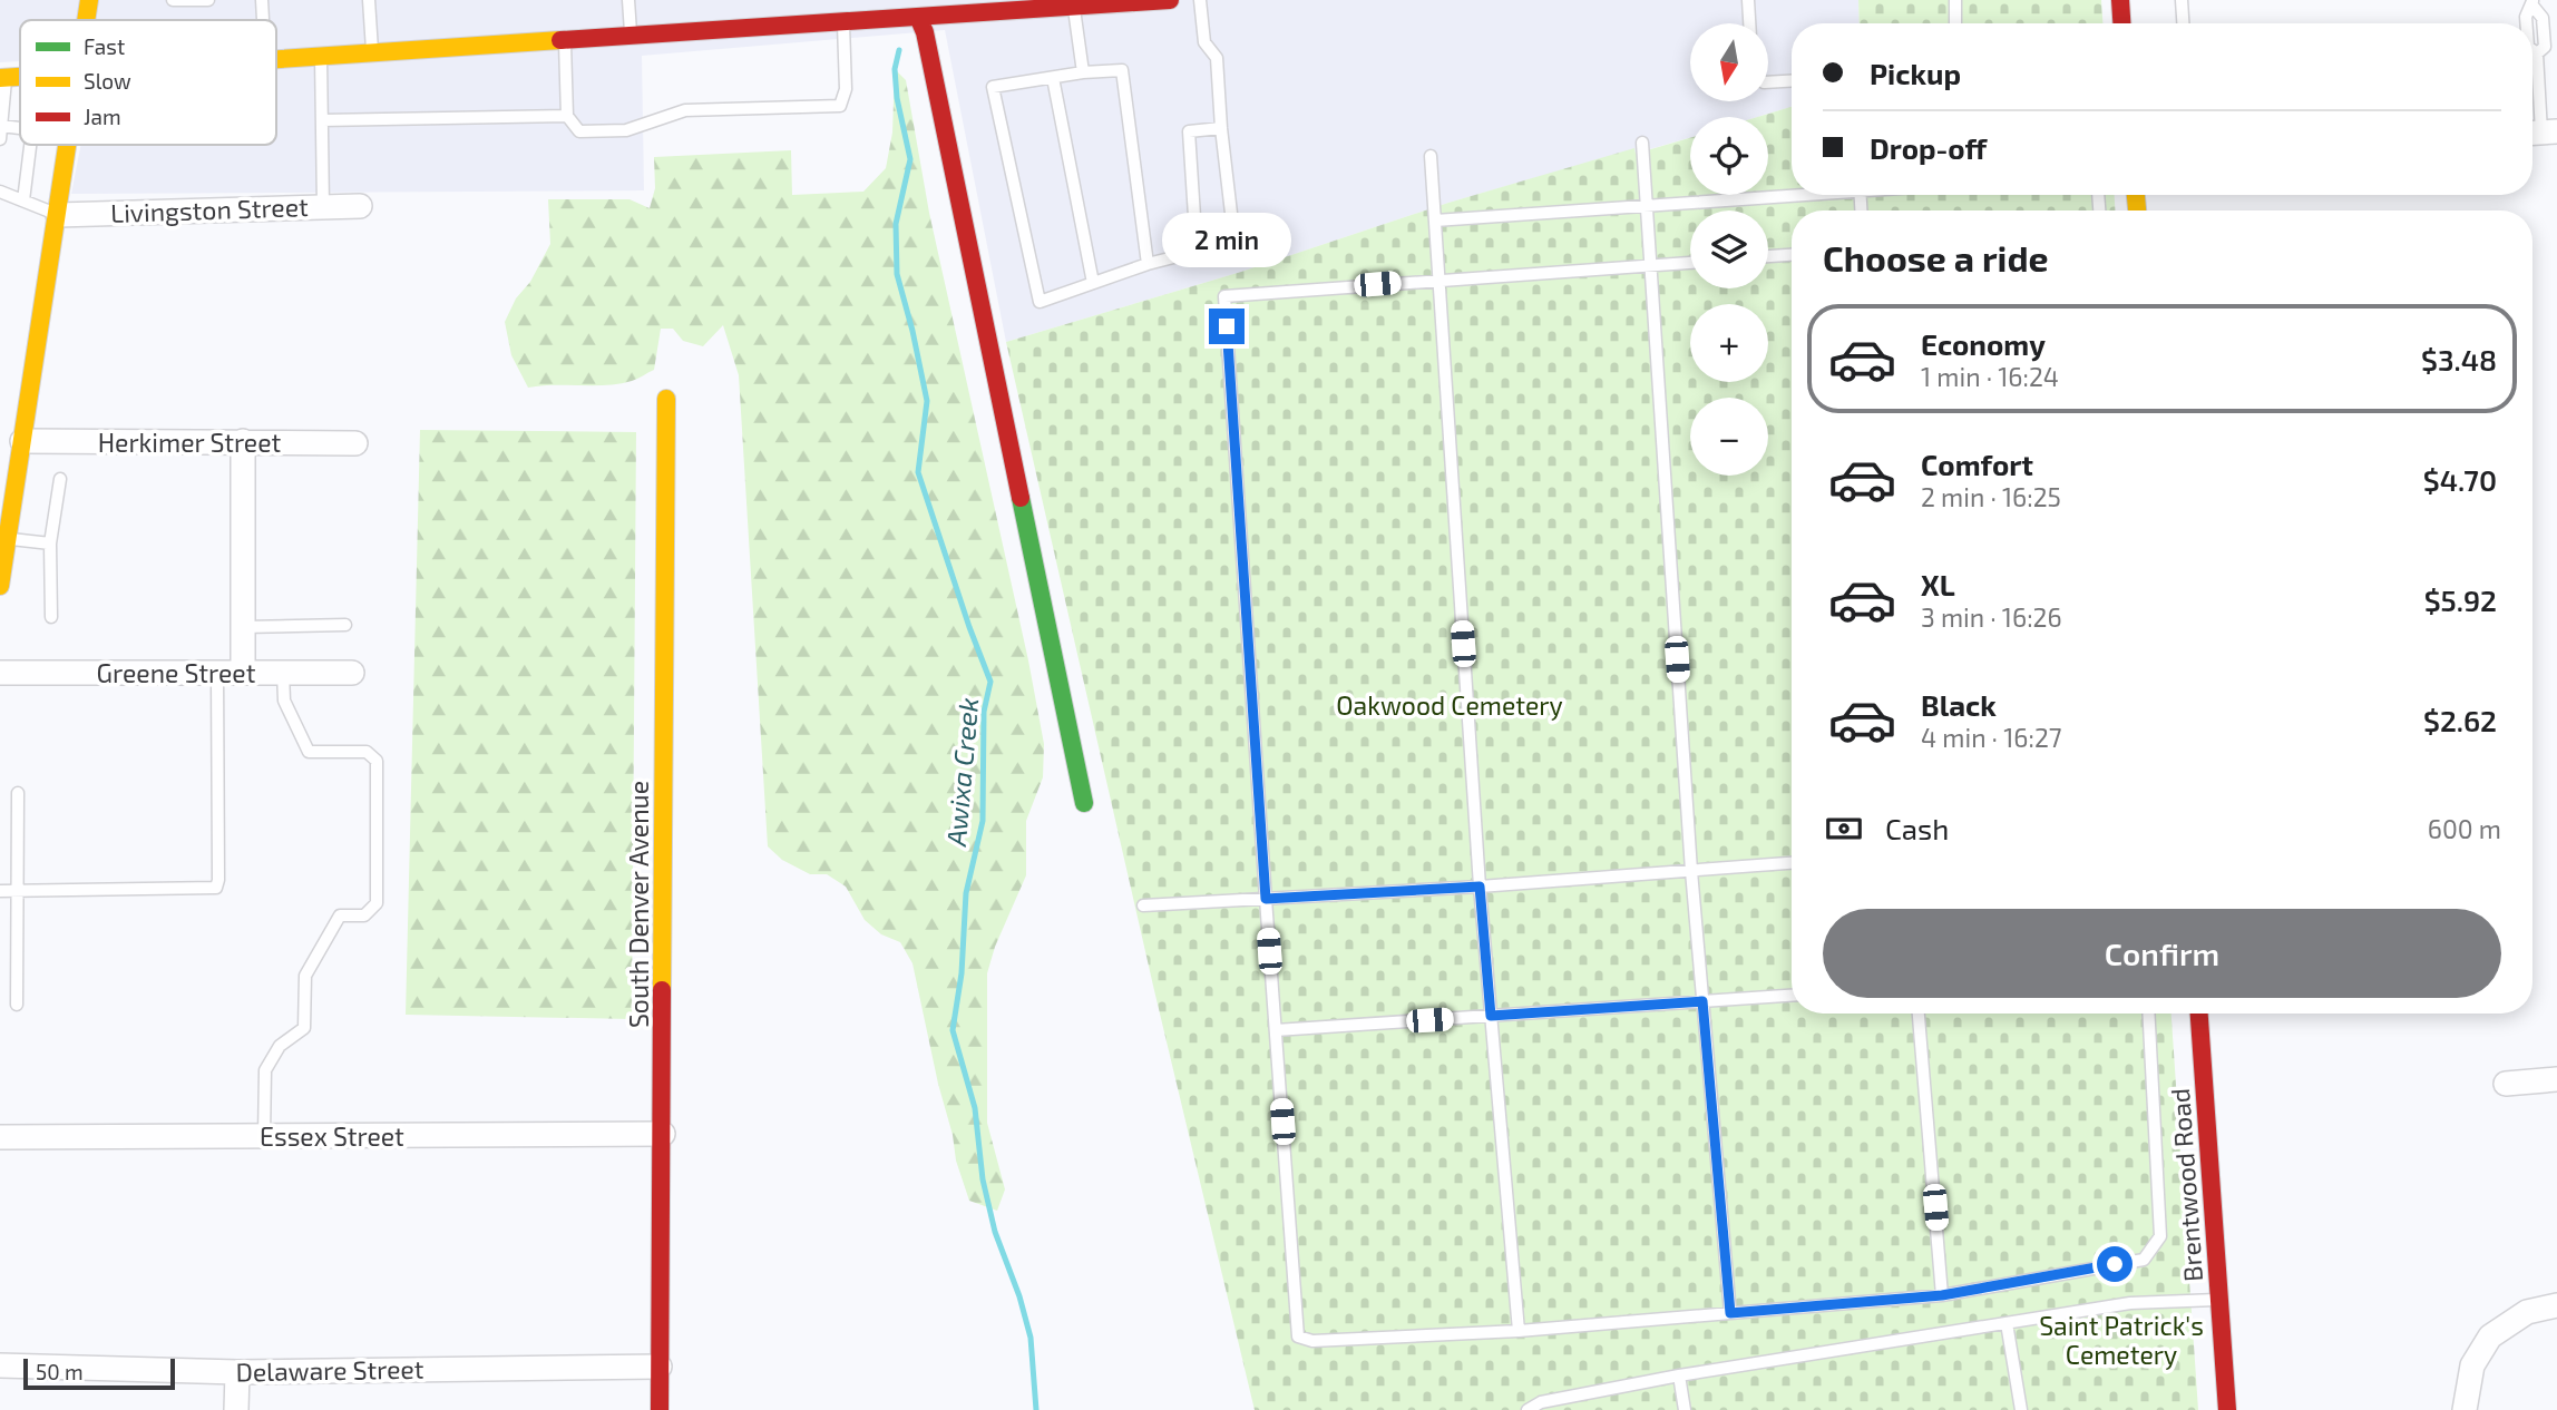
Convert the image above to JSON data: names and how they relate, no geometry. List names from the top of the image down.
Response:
{
  "streets": {
    "street": [
      "Livingston Street",
      "Herkimer Street",
      "Greene Street",
      "South Denver Avenue",
      "Essex Street",
      "Brentwood Road",
      "Delaware Street"
    ]
  },
  "crossings": [
    ["South Denver Avenue", "Essex Street"],
    ["South Denver Avenue", "Delaware Street"]
  ],
  "water": ["Awixa Creek"],
  "parks": ["Oakwood Cemetery", "Saint Patrick's Cemetery"],
  "legend": ["Fast", "Slow", "Jam"],
  "scale_bar": "50 m",
  "north": "bottom",
  "page": {
    "map_buttons": ["+", "−"],
    "banner": ["Pickup", "Drop-off"],
    "heading": "Choose a ride",
    "bubble": "2 min",
    "list": [
      {
        "name": "Economy",
        "note": "1 min · 16:24",
        "value": "$3.48"
      },
      {
        "name": "Comfort",
        "note": "2 min · 16:25",
        "value": "$4.70"
      },
      {
        "name": "XL",
        "note": "3 min · 16:26",
        "value": "$5.92"
      },
      {
        "name": "Black",
        "note": "4 min · 16:27",
        "value": "$2.62"
      }
    ],
    "pay": ["Cash", "600 m"],
    "buttons": "Confirm",
    "scale": "50 m"
  }
}
